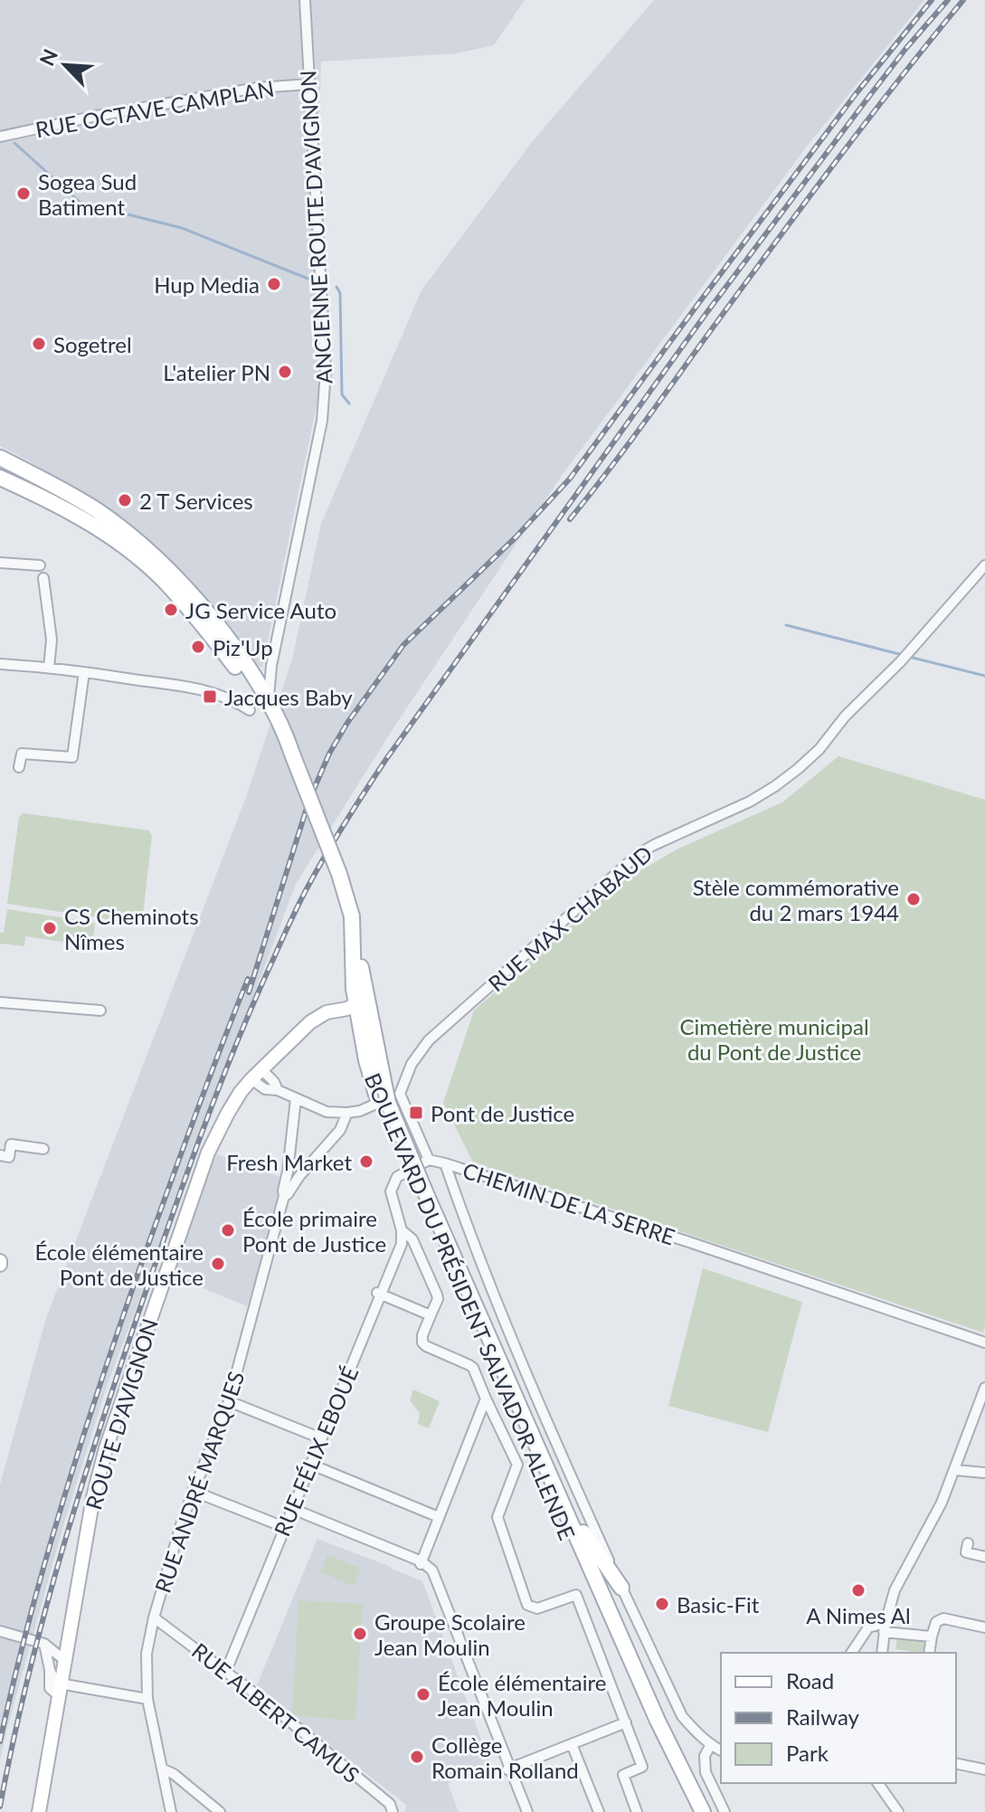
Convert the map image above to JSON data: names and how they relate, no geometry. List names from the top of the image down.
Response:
{
  "streets": {
    "main road": ["BOULEVARD DU PRÉSIDENT SALVADOR ALLENDE", "ROUTE D'AVIGNON"],
    "street": [
      "RUE OCTAVE CAMPLAN",
      "ANCIENNE ROUTE D'AVIGNON",
      "RUE MAX CHABAUD",
      "CHEMIN DE LA SERRE",
      "RUE FÉLIX EBOUÉ",
      "RUE ANDRÉ MARQUES",
      "RUE ALBERT CAMUS"
    ]
  },
  "crossings": [
    ["RUE OCTAVE CAMPLAN", "ANCIENNE ROUTE D'AVIGNON"],
    ["RUE MAX CHABAUD", "BOULEVARD DU PRÉSIDENT SALVADOR ALLENDE"],
    ["BOULEVARD DU PRÉSIDENT SALVADOR ALLENDE", "ROUTE D'AVIGNON"],
    ["RUE FÉLIX EBOUÉ", "RUE ALBERT CAMUS"],
    ["RUE ANDRÉ MARQUES", "RUE ALBERT CAMUS"]
  ],
  "parks": ["Cimetière municipal du Pont de Justice"],
  "places": {
    "other": [
      "Sogea Sud Batiment",
      "Hup Media",
      "Sogetrel",
      "L'atelier PN",
      "2 T Services",
      "JG Service Auto",
      "Piz'Up",
      "Stèle commémorative du 2 mars 1944",
      "CS Cheminots Nîmes",
      "Fresh Market",
      "École primaire Pont de Justice",
      "École élémentaire Pont de Justice",
      "A Nimes Al",
      "Basic-Fit",
      "Groupe Scolaire Jean Moulin",
      "École élémentaire Jean Moulin",
      "Collège Romain Rolland"
    ],
    "transit": ["Jacques Baby", "Pont de Justice"]
  },
  "legend": ["Road", "Railway", "Park"],
  "north": "top left"
}
